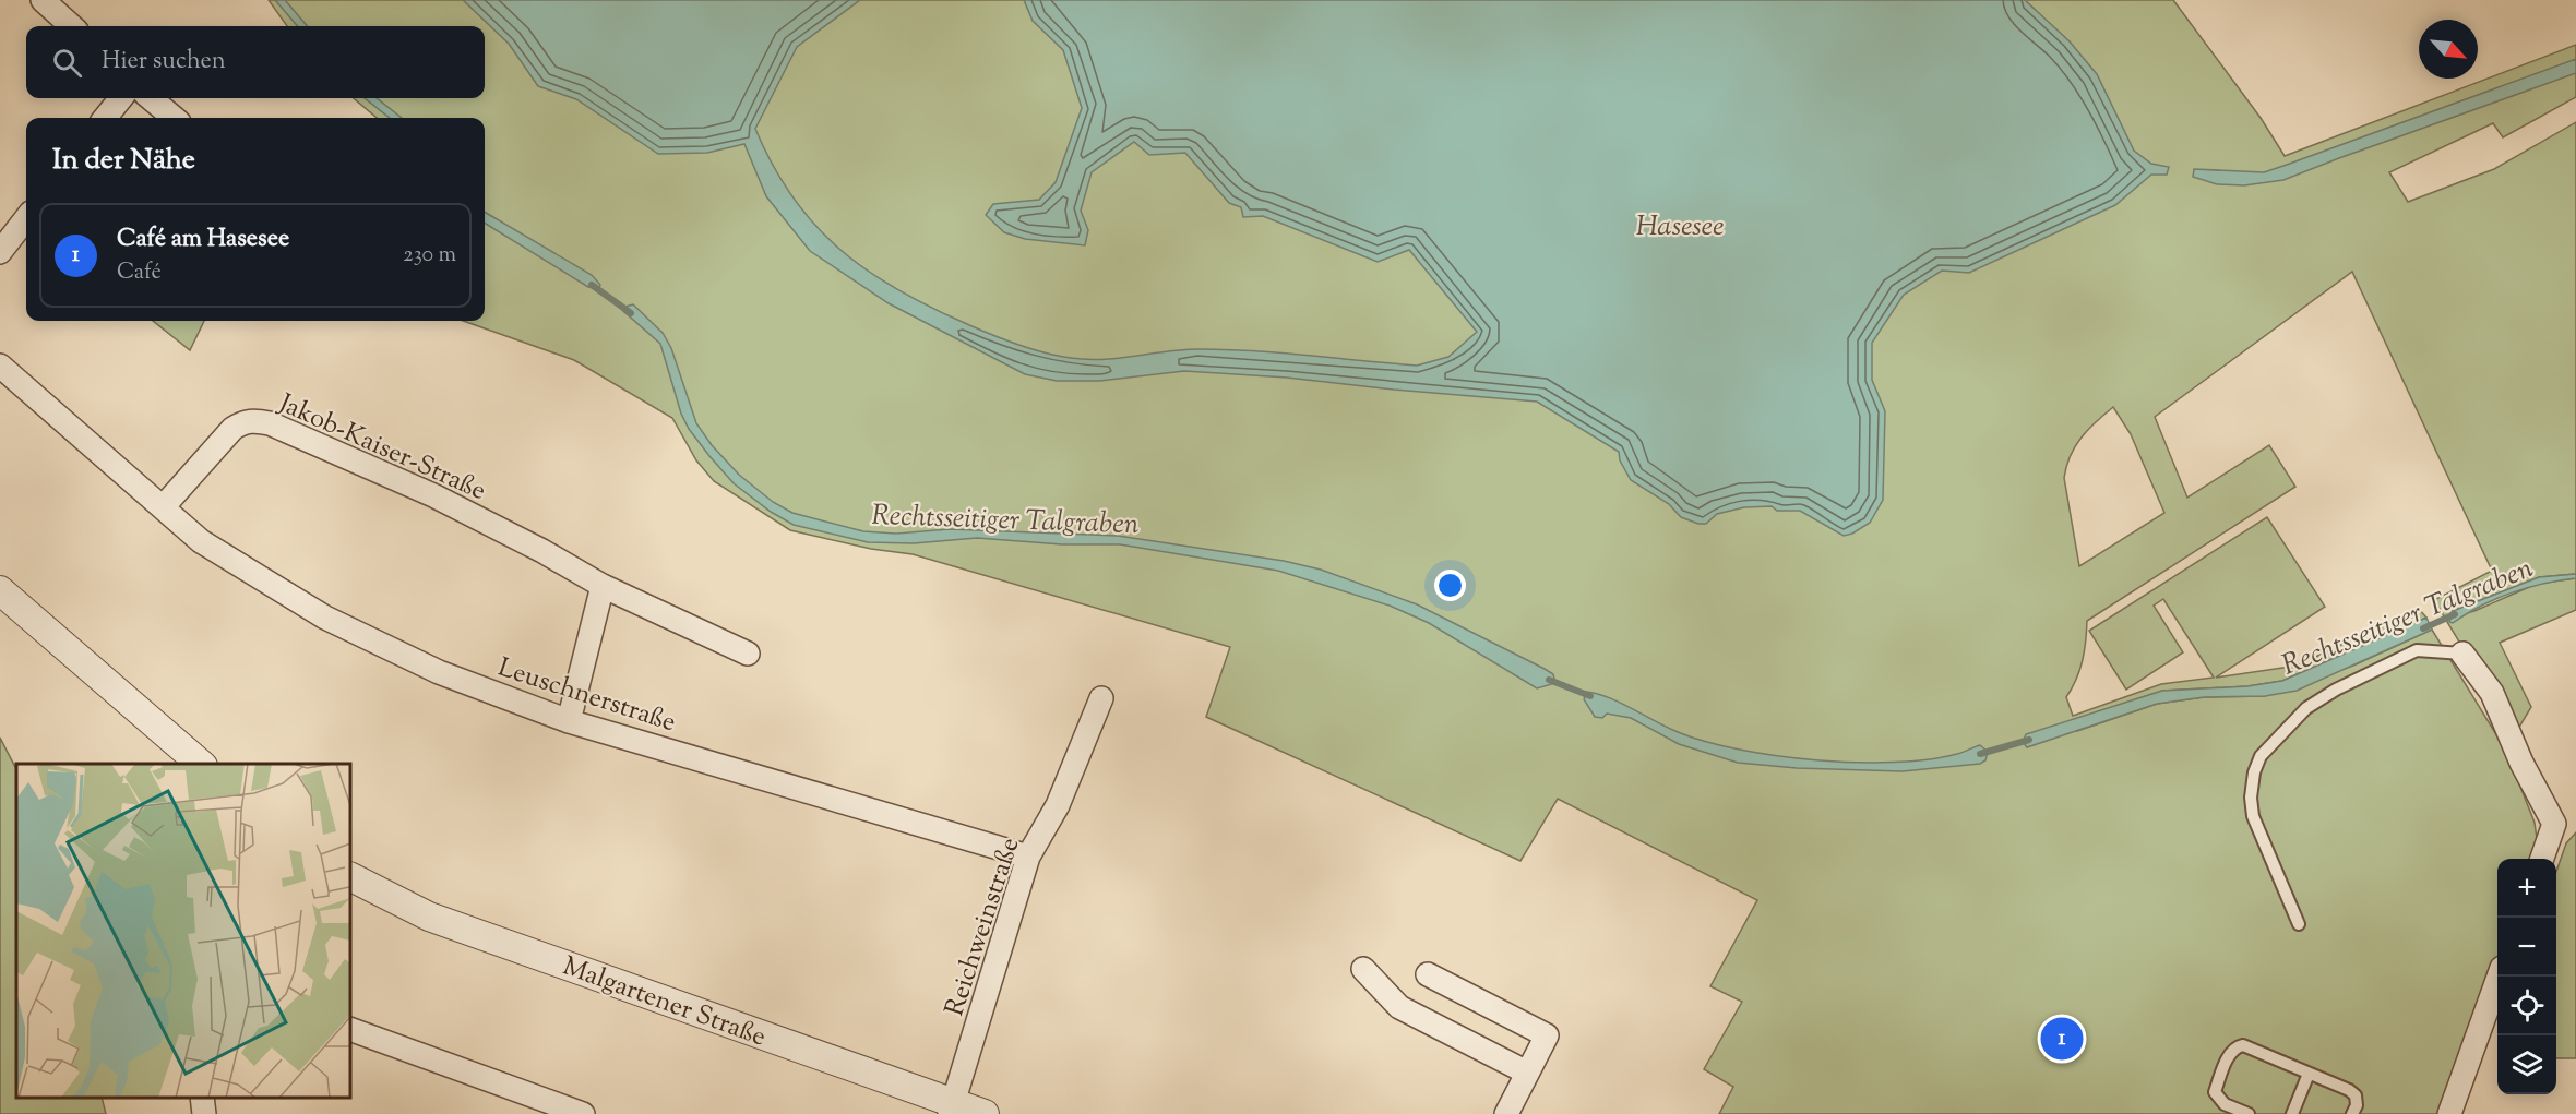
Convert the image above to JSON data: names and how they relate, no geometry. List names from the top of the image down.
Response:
{
  "streets": {
    "street": [
      "Jakob-Kaiser-Straße",
      "Leuschnerstraße",
      "Reichweinstraße",
      "Malgartener Straße"
    ]
  },
  "crossings": [
    ["Jakob-Kaiser-Straße", "Leuschnerstraße"],
    ["Leuschnerstraße", "Reichweinstraße"],
    ["Reichweinstraße", "Malgartener Straße"]
  ],
  "water": ["Hasesee", "Rechtsseitiger Talgraben"],
  "north": "bottom right",
  "page": {
    "search": "Hier suchen",
    "heading": "In der Nähe",
    "list": [
      {
        "mark": "1",
        "name": "Café am Hasesee",
        "note": "Café",
        "value": "230 m"
      }
    ],
    "map_buttons": ["+", "−"],
    "pins": "1"
  }
}
